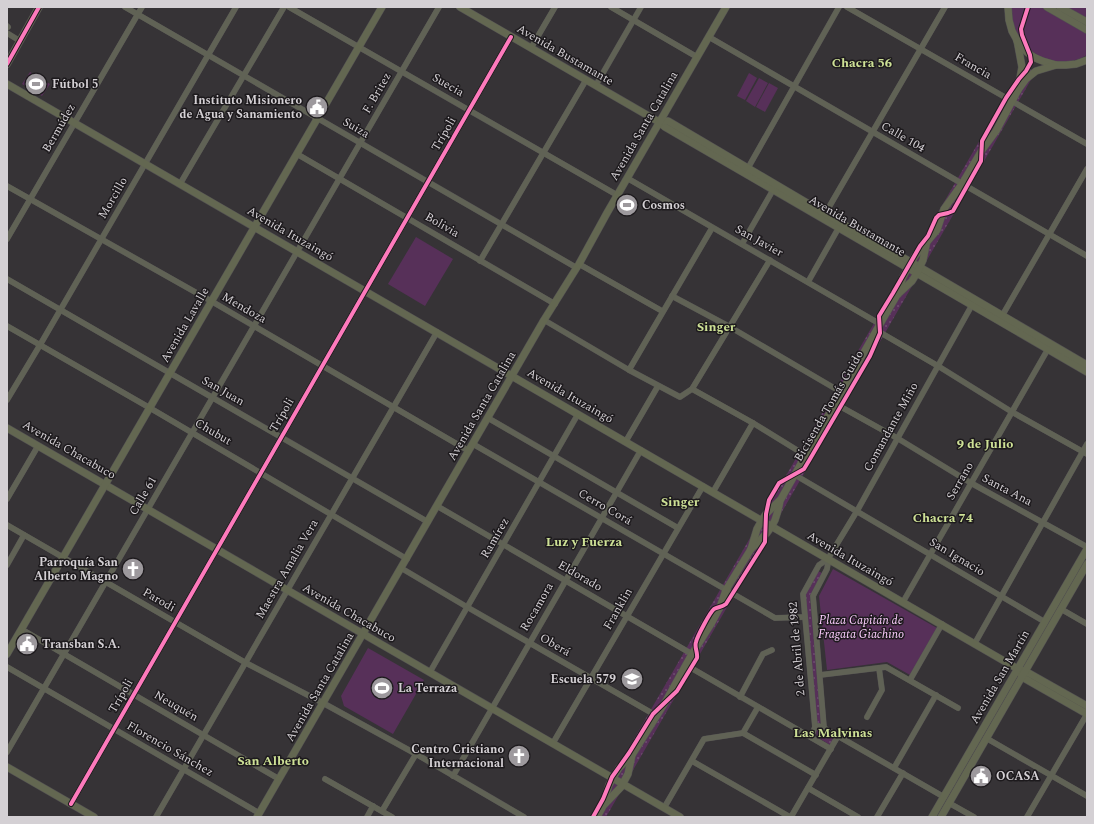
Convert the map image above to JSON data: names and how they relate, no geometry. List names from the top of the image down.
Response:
{
  "streets": {
    "main road": [
      "Avenida Bustamante",
      "Avenida Santa Catalina",
      "Avenida Ituzaingó",
      "Avenida Lavalle",
      "Avenida Chacabuco",
      "Avenida San Martín"
    ],
    "street": [
      "Francia",
      "Suecia",
      "F. Britez",
      "Bermúdez",
      "Suiza",
      "Trípoli",
      "Calle 104",
      "Morcillo",
      "Bolivia",
      "San Javier",
      "Mendoza",
      "San Juan",
      "Comandante Miño",
      "Chubut",
      "Serrano",
      "Santa Ana",
      "Calle 61",
      "Cerro Corá",
      "Ramírez",
      "San Ignacio",
      "Maestra Amalia Vera",
      "Eldorado",
      "Parodi",
      "Rocamora",
      "Franklin",
      "Oberá",
      "2 de Abril de 1982",
      "Neuquén",
      "Florencio Sánchez"
    ],
    "cycle path": ["Bicisenda Tomás Guido"]
  },
  "crossings": [
    ["Avenida Bustamante", "Avenida Santa Catalina"],
    ["Avenida Bustamante", "Trípoli"],
    ["Avenida Bustamante", "Comandante Miño"],
    ["Avenida Bustamante", "Serrano"],
    ["Suecia", "F. Britez"],
    ["Suecia", "Avenida Santa Catalina"],
    ["Suecia", "Trípoli"],
    ["Suecia", "Avenida Lavalle"],
    ["F. Britez", "Suiza"],
    ["F. Britez", "Bolivia"],
    ["F. Britez", "Avenida Ituzaingó"],
    ["F. Britez", "Calle 61"],
    ["Avenida Santa Catalina", "Suiza"],
    ["Avenida Santa Catalina", "Calle 104"],
    ["Avenida Santa Catalina", "Bolivia"],
    ["Avenida Santa Catalina", "Avenida Ituzaingó"],
    ["Avenida Santa Catalina", "San Javier"],
    ["Avenida Santa Catalina", "Mendoza"],
    ["Avenida Santa Catalina", "San Juan"],
    ["Avenida Santa Catalina", "Chubut"],
    ["Avenida Santa Catalina", "Avenida Chacabuco"],
    ["Avenida Santa Catalina", "Cerro Corá"],
    ["Avenida Santa Catalina", "Eldorado"],
    ["Avenida Santa Catalina", "Parodi"],
    ["Avenida Santa Catalina", "Oberá"],
    ["Avenida Santa Catalina", "Neuquén"],
    ["Avenida Santa Catalina", "Florencio Sánchez"],
    ["Bermúdez", "Suiza"],
    ["Bermúdez", "Avenida Ituzaingó"],
    ["Bermúdez", "Mendoza"],
    ["Suiza", "Trípoli"],
    ["Suiza", "Morcillo"],
    ["Suiza", "Avenida Lavalle"],
    ["Trípoli", "Bolivia"],
    ["Trípoli", "Avenida Ituzaingó"],
    ["Trípoli", "Mendoza"],
    ["Trípoli", "San Juan"],
    ["Trípoli", "Chubut"],
    ["Trípoli", "Avenida Chacabuco"],
    ["Trípoli", "Parodi"],
    ["Trípoli", "Neuquén"],
    ["Trípoli", "Florencio Sánchez"],
    ["Morcillo", "Avenida Ituzaingó"],
    ["Morcillo", "Mendoza"],
    ["Morcillo", "San Juan"],
    ["Morcillo", "Chubut"],
    ["Bolivia", "Avenida Lavalle"],
    ["Avenida Ituzaingó", "Avenida Lavalle"],
    ["Avenida Ituzaingó", "Comandante Miño"],
    ["Avenida Ituzaingó", "Serrano"],
    ["Avenida Ituzaingó", "Calle 61"],
    ["Avenida Ituzaingó", "Ramírez"],
    ["Avenida Ituzaingó", "Maestra Amalia Vera"],
    ["Avenida Ituzaingó", "Rocamora"],
    ["Avenida Ituzaingó", "Franklin"],
    ["Avenida Ituzaingó", "2 de Abril de 1982"],
    ["Avenida Ituzaingó", "Avenida San Martín"],
    ["San Javier", "Comandante Miño"],
    ["San Javier", "Serrano"],
    ["Mendoza", "Avenida Lavalle"],
    ["Mendoza", "Calle 61"],
    ["Mendoza", "Maestra Amalia Vera"],
    ["Avenida Lavalle", "San Juan"],
    ["Avenida Lavalle", "Chubut"],
    ["Avenida Lavalle", "Avenida Chacabuco"],
    ["Avenida Lavalle", "Parodi"],
    ["Avenida Lavalle", "Neuquén"],
    ["San Juan", "Calle 61"],
    ["San Juan", "Maestra Amalia Vera"],
    ["Comandante Miño", "Santa Ana"],
    ["Comandante Miño", "San Ignacio"],
    ["Comandante Miño", "2 de Abril de 1982"],
    ["Chubut", "Calle 61"],
    ["Chubut", "Maestra Amalia Vera"],
    ["Avenida Chacabuco", "Calle 61"],
    ["Avenida Chacabuco", "Ramírez"],
    ["Avenida Chacabuco", "Maestra Amalia Vera"],
    ["Avenida Chacabuco", "Rocamora"],
    ["Avenida Chacabuco", "Franklin"],
    ["Serrano", "Santa Ana"],
    ["Serrano", "San Ignacio"],
    ["Santa Ana", "Avenida San Martín"],
    ["Calle 61", "Parodi"],
    ["Calle 61", "Neuquén"],
    ["Calle 61", "Florencio Sánchez"],
    ["Cerro Corá", "Ramírez"],
    ["Cerro Corá", "Rocamora"],
    ["Cerro Corá", "Franklin"],
    ["Cerro Corá", "2 de Abril de 1982"],
    ["Ramírez", "Eldorado"],
    ["Ramírez", "Oberá"],
    ["San Ignacio", "Avenida San Martín"],
    ["Maestra Amalia Vera", "Parodi"],
    ["Maestra Amalia Vera", "Neuquén"],
    ["Maestra Amalia Vera", "Florencio Sánchez"],
    ["Eldorado", "Rocamora"],
    ["Eldorado", "Franklin"],
    ["Parodi", "Rocamora"],
    ["Rocamora", "Oberá"],
    ["Franklin", "Oberá"]
  ],
  "districts": [
    "Chacra 56",
    "Singer",
    "9 de Julio",
    "Singer",
    "Chacra 74",
    "Luz y Fuerza",
    "Las Malvinas",
    "San Alberto"
  ],
  "parks": ["Plaza Capitán de Fragata Giachino"],
  "places": {
    "sports": ["Fútbol 5", "Cosmos", "La Terraza"],
    "public building": ["Instituto Misionero de Agua y Sanamiento", "Transban S.A.", "OCASA"],
    "church": ["Parroquía San Alberto Magno", "Centro Cristiano Internacional"],
    "school or university": ["Escuela 579"]
  }
}
